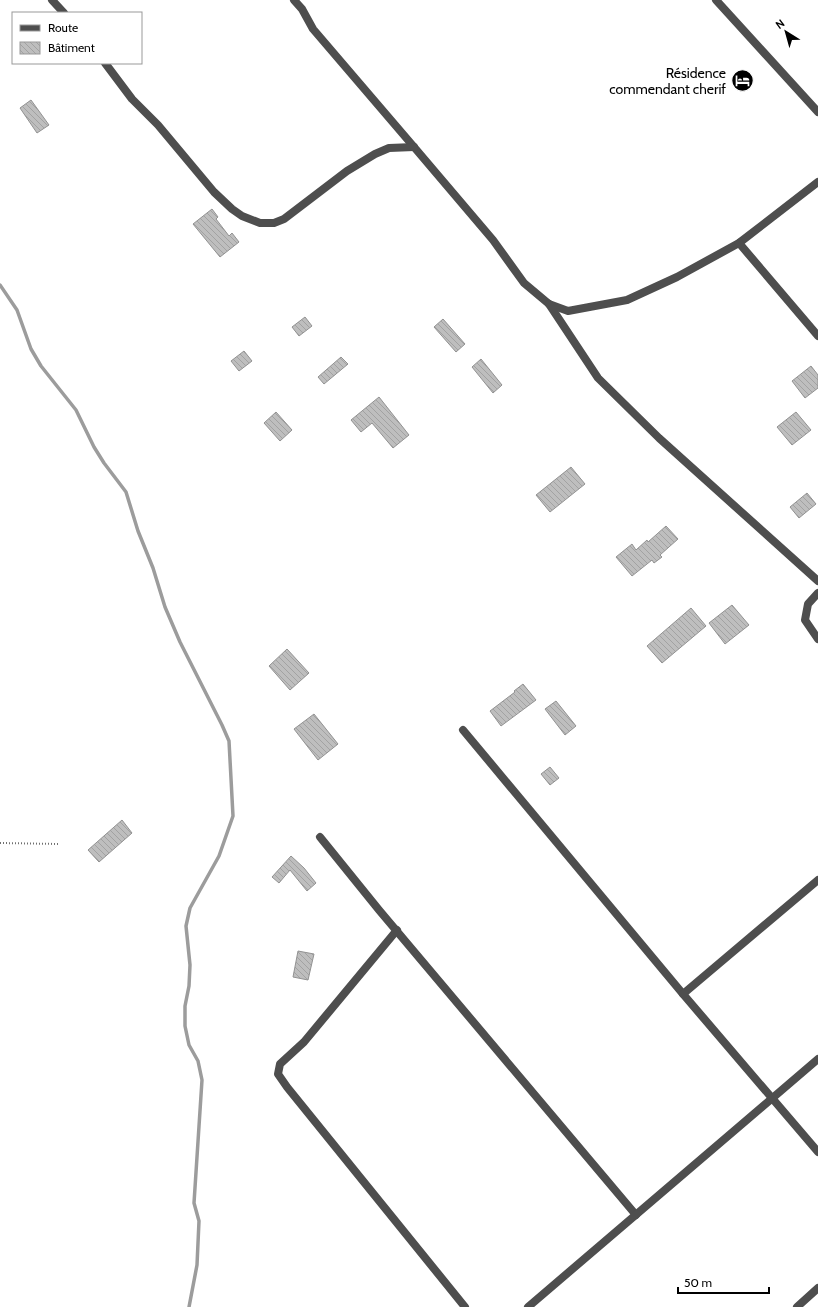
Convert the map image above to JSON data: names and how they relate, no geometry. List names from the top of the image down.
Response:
{
  "places": {
    "hotel": ["Résidence commendant cherif"]
  },
  "legend": ["Route", "Bâtiment"],
  "scale_bar": "50 m",
  "north": "top left"
}
